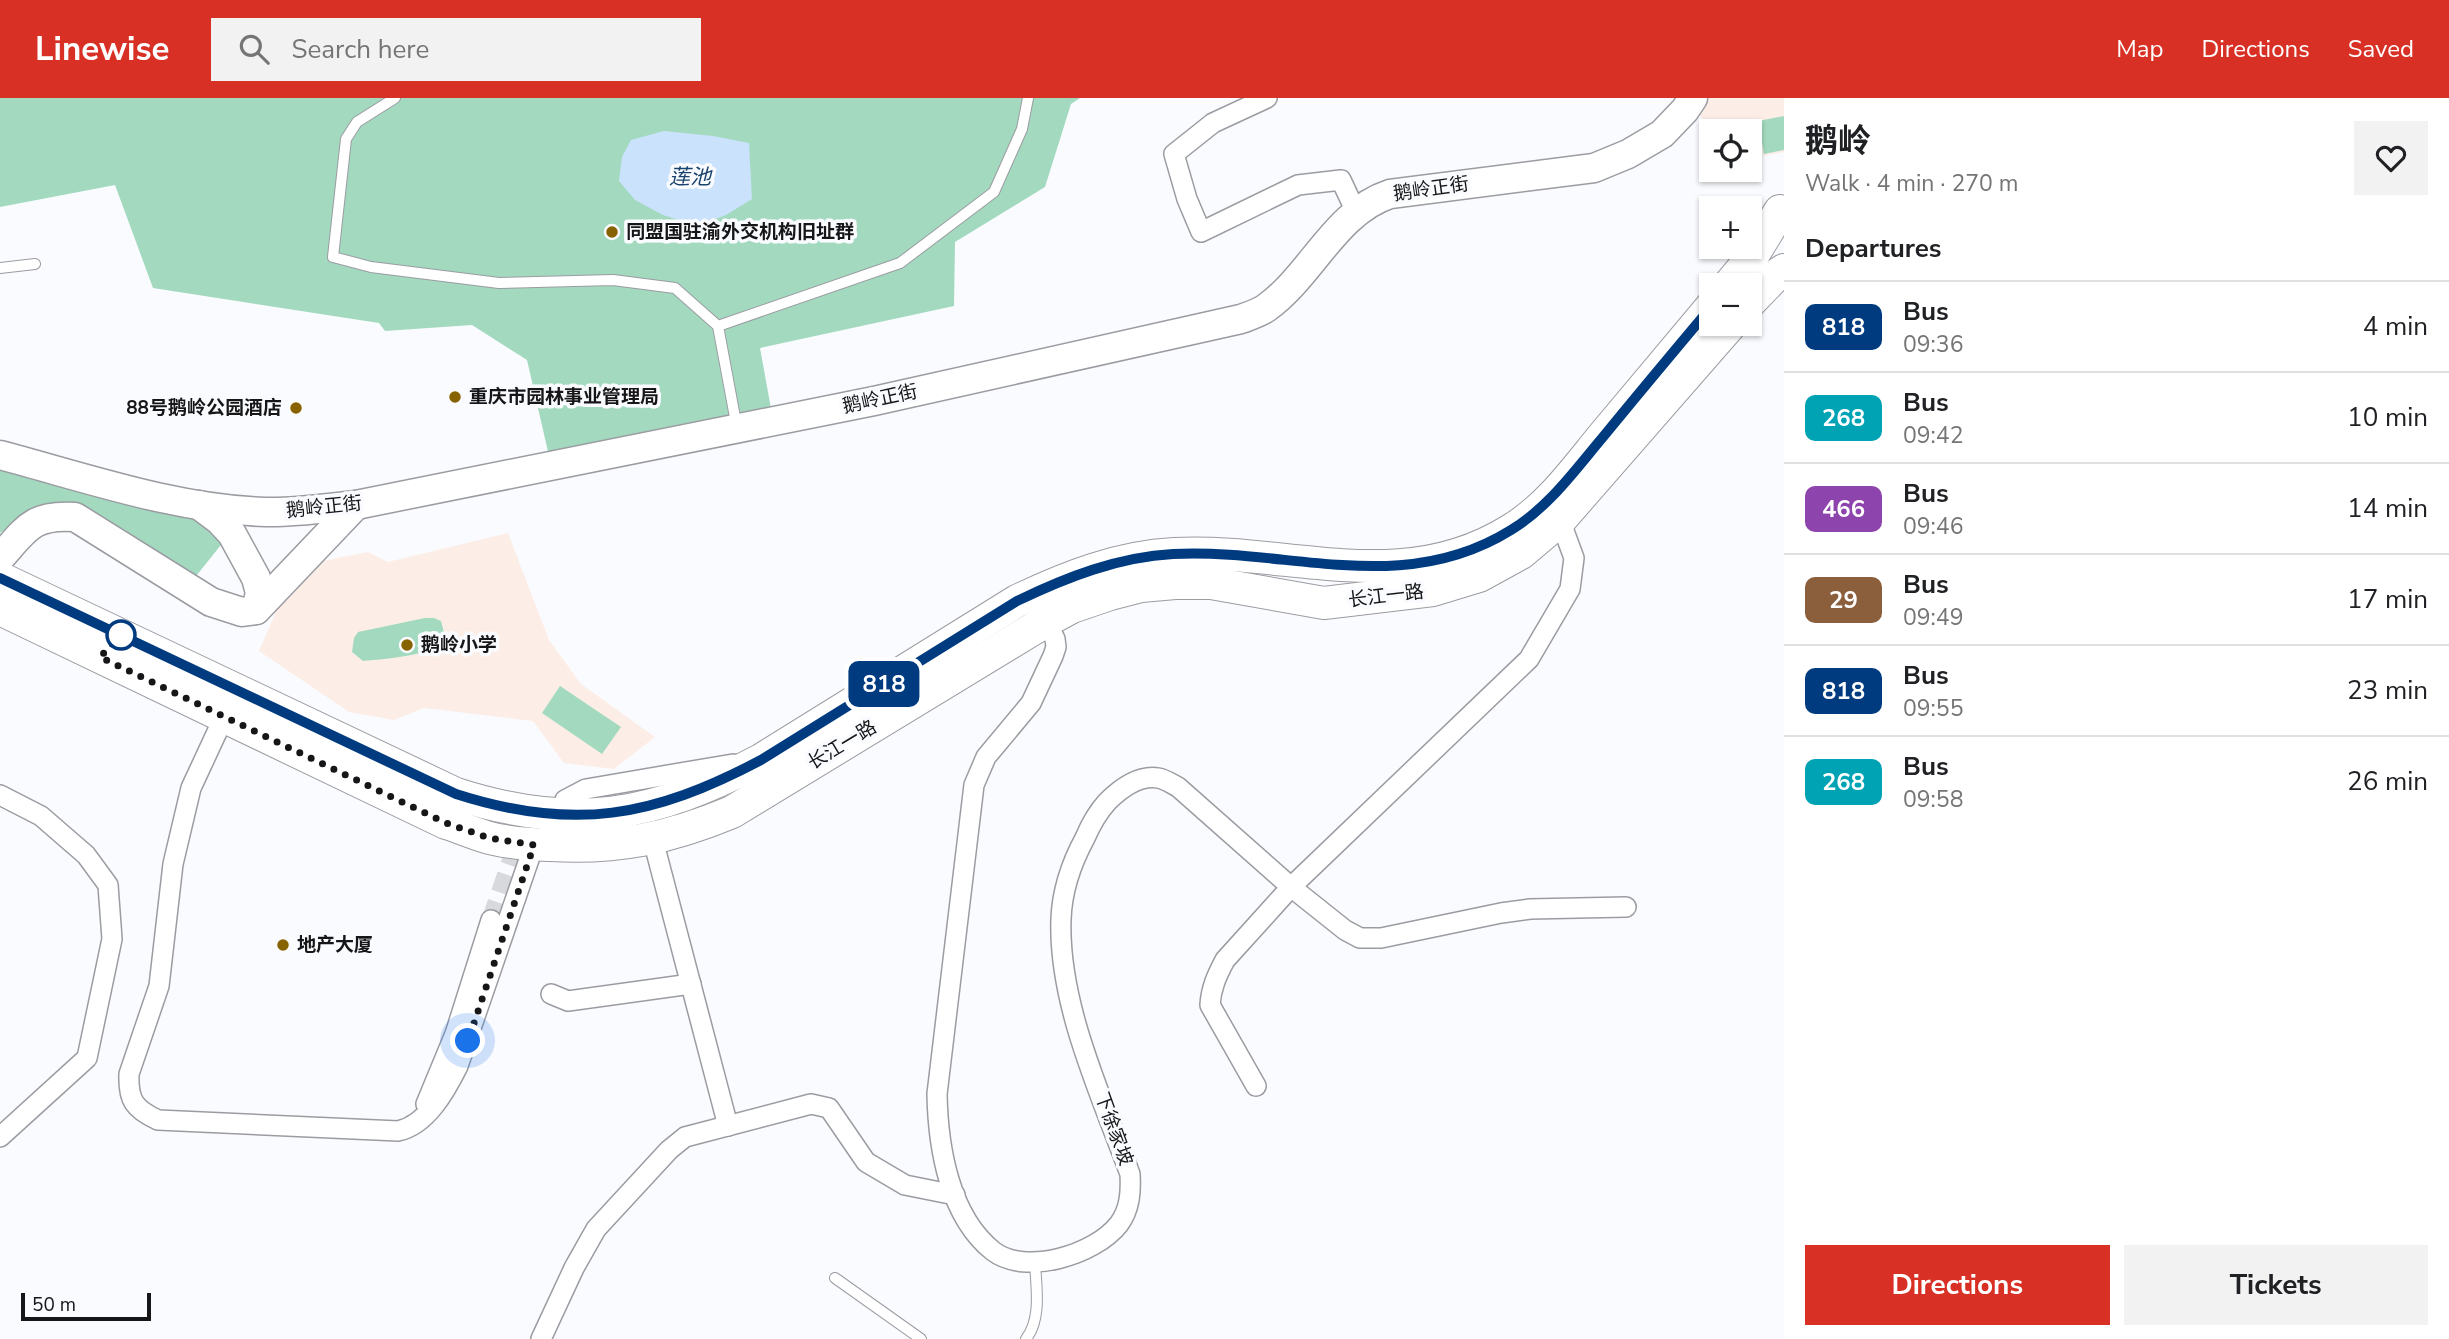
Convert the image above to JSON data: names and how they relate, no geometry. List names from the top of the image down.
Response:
{
  "streets": {
    "main road": ["长江一路"],
    "street": ["鹅岭正街", "下徐家坡"]
  },
  "crossings": [
    ["长江一路", "下徐家坡"]
  ],
  "water": ["莲池"],
  "places": [
    "同盟国驻渝外交机构旧址群",
    "重庆市园林事业管理局",
    "88号鹅岭公园酒店",
    "鹅岭小学",
    "地产大厦"
  ],
  "lines": ["bus line 818"],
  "scale_bar": "50 m",
  "page": {
    "header": "Linewise",
    "search": "Search here",
    "nav": ["Map", "Directions", "Saved"],
    "on_map": "818",
    "heading": [
      ["鹅岭", "Walk · 4 min · 270 m"],
      "Departures"
    ],
    "map_buttons": ["+", "−"],
    "list": [
      {
        "mark": "818",
        "name": "Bus",
        "note": "09:36",
        "value": "4 min"
      },
      {
        "mark": "268",
        "name": "Bus",
        "note": "09:42",
        "value": "10 min"
      },
      {
        "mark": "466",
        "name": "Bus",
        "note": "09:46",
        "value": "14 min"
      },
      {
        "mark": "29",
        "name": "Bus",
        "note": "09:49",
        "value": "17 min"
      },
      {
        "mark": "818",
        "name": "Bus",
        "note": "09:55",
        "value": "23 min"
      },
      {
        "mark": "268",
        "name": "Bus",
        "note": "09:58",
        "value": "26 min"
      }
    ],
    "buttons": ["Directions", "Tickets"],
    "scale": "50 m"
  }
}
